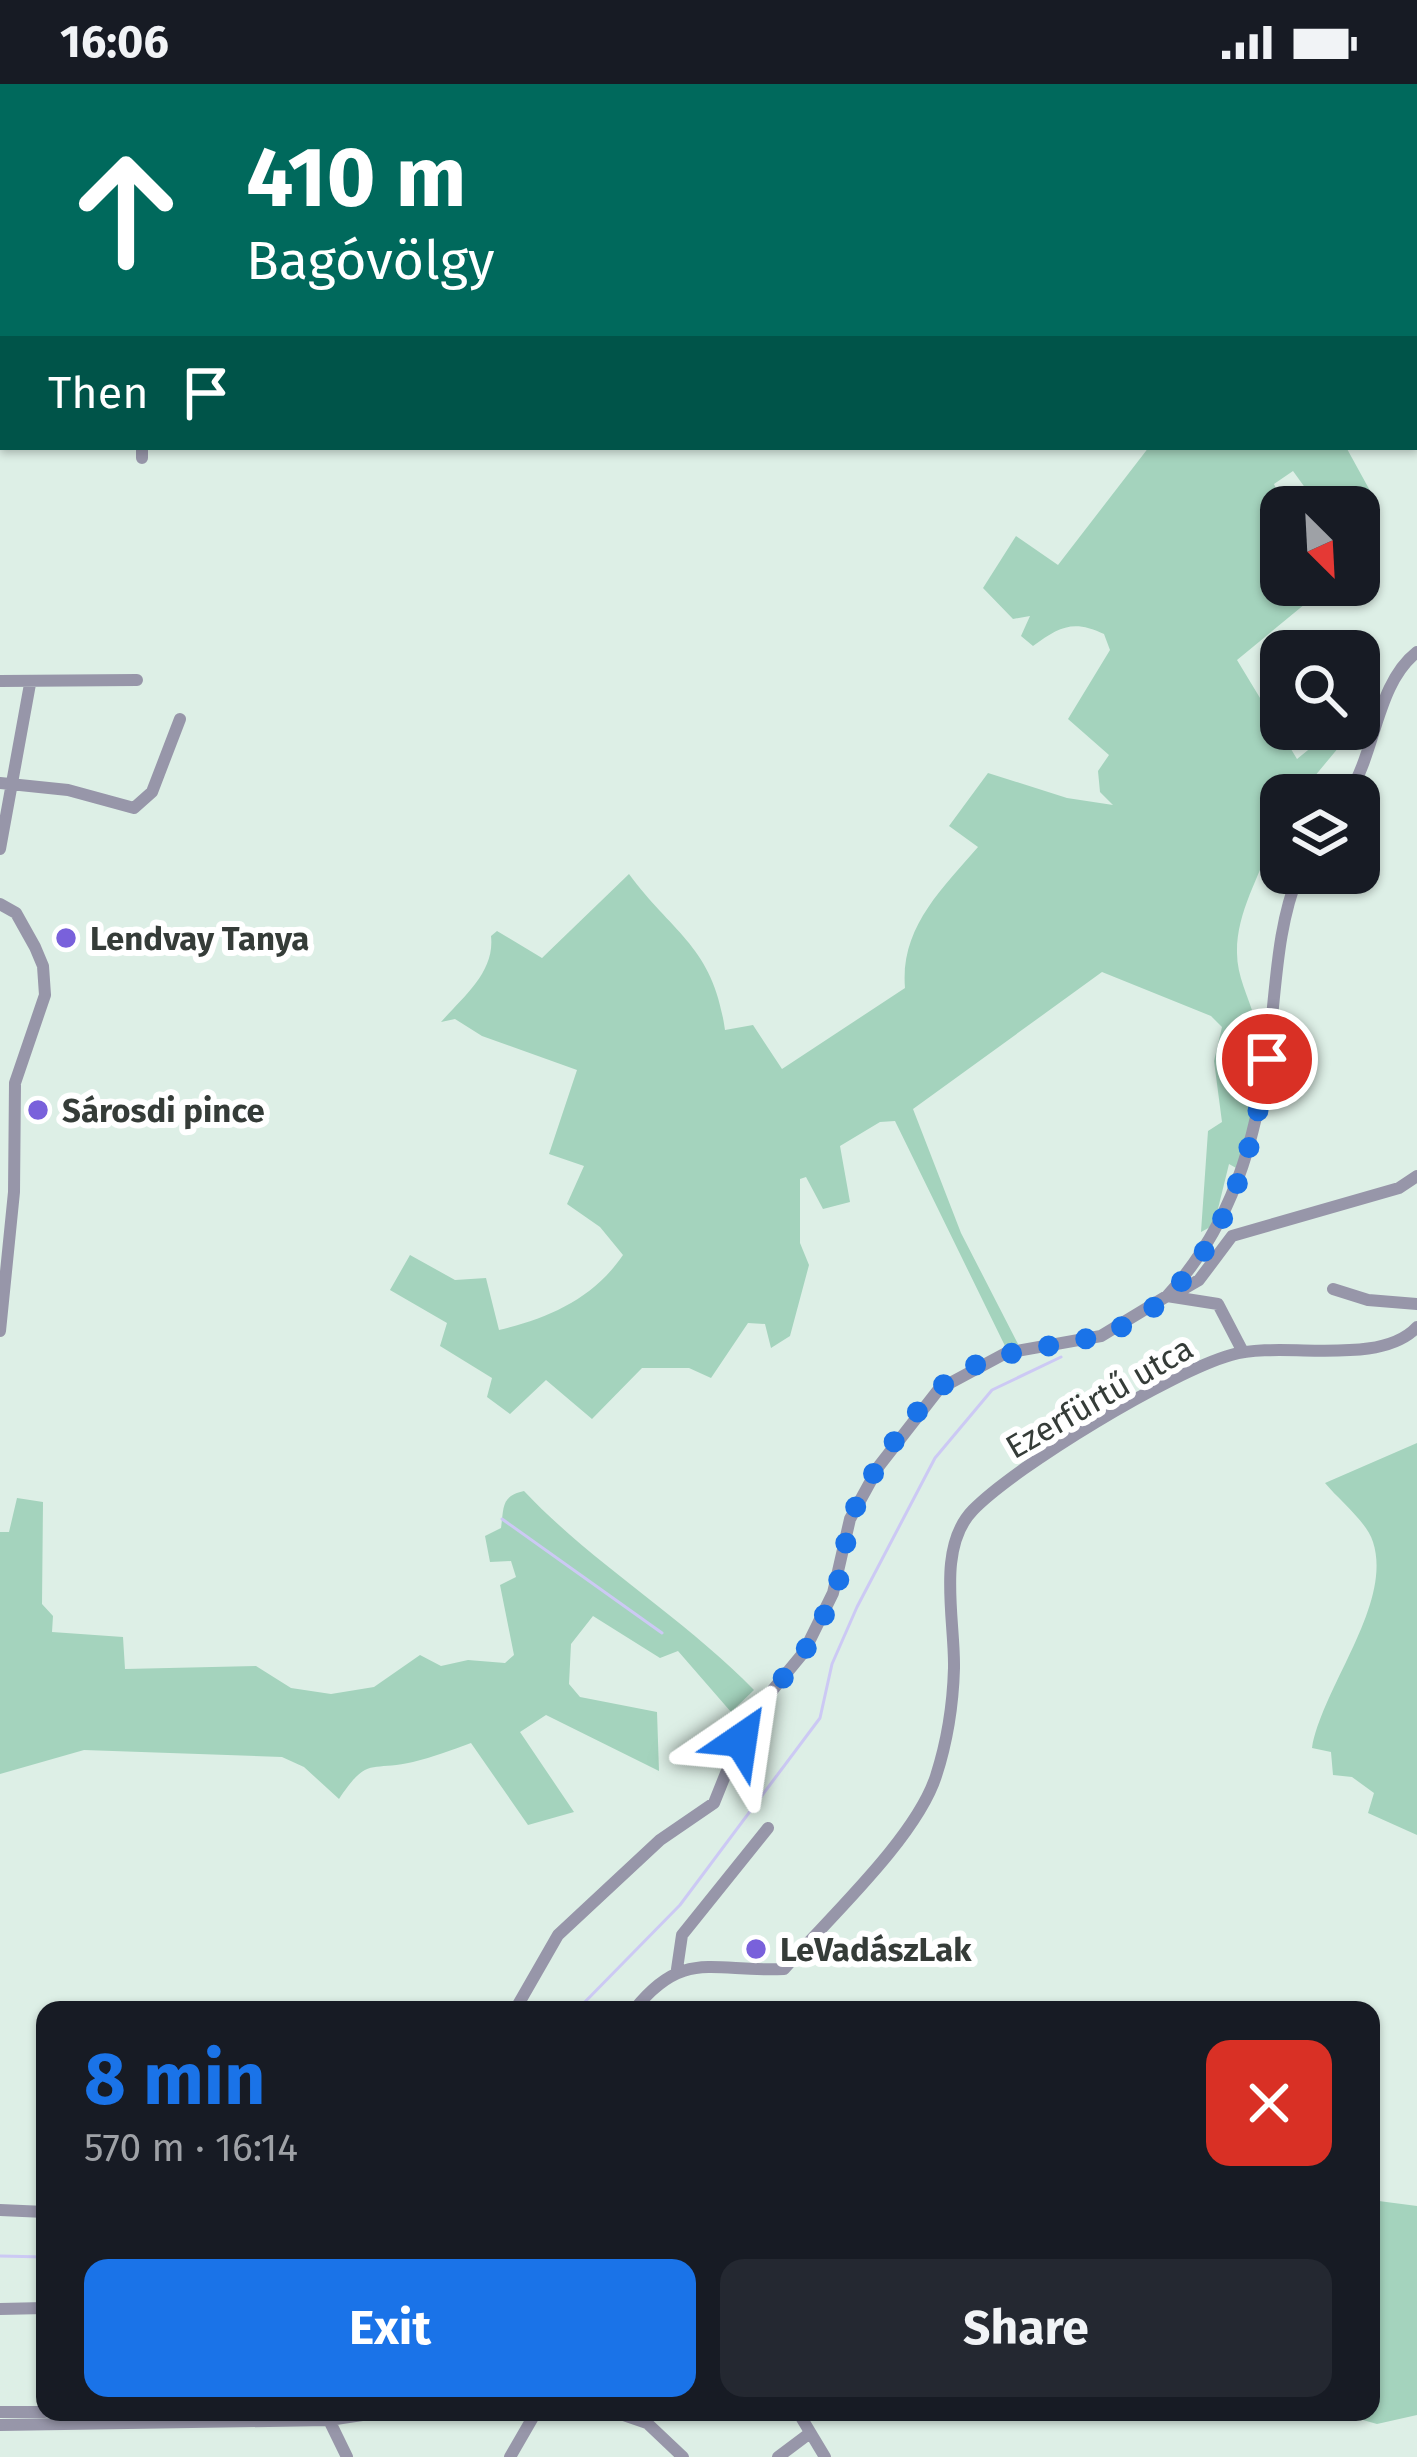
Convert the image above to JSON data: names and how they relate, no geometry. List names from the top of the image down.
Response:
{
  "streets": {
    "street": ["Ezerfürtű utca"]
  },
  "places": ["Lendvay Tanya", "Sárosdi pince", "LeVadászLak"],
  "north": "bottom right",
  "page": {
    "status": "16:06",
    "turn": ["410 m", "Bagóvölgy"],
    "then": "Then",
    "heading": ["8 min", "570 m · 16:14"],
    "buttons": ["Exit", "Share"]
  }
}
